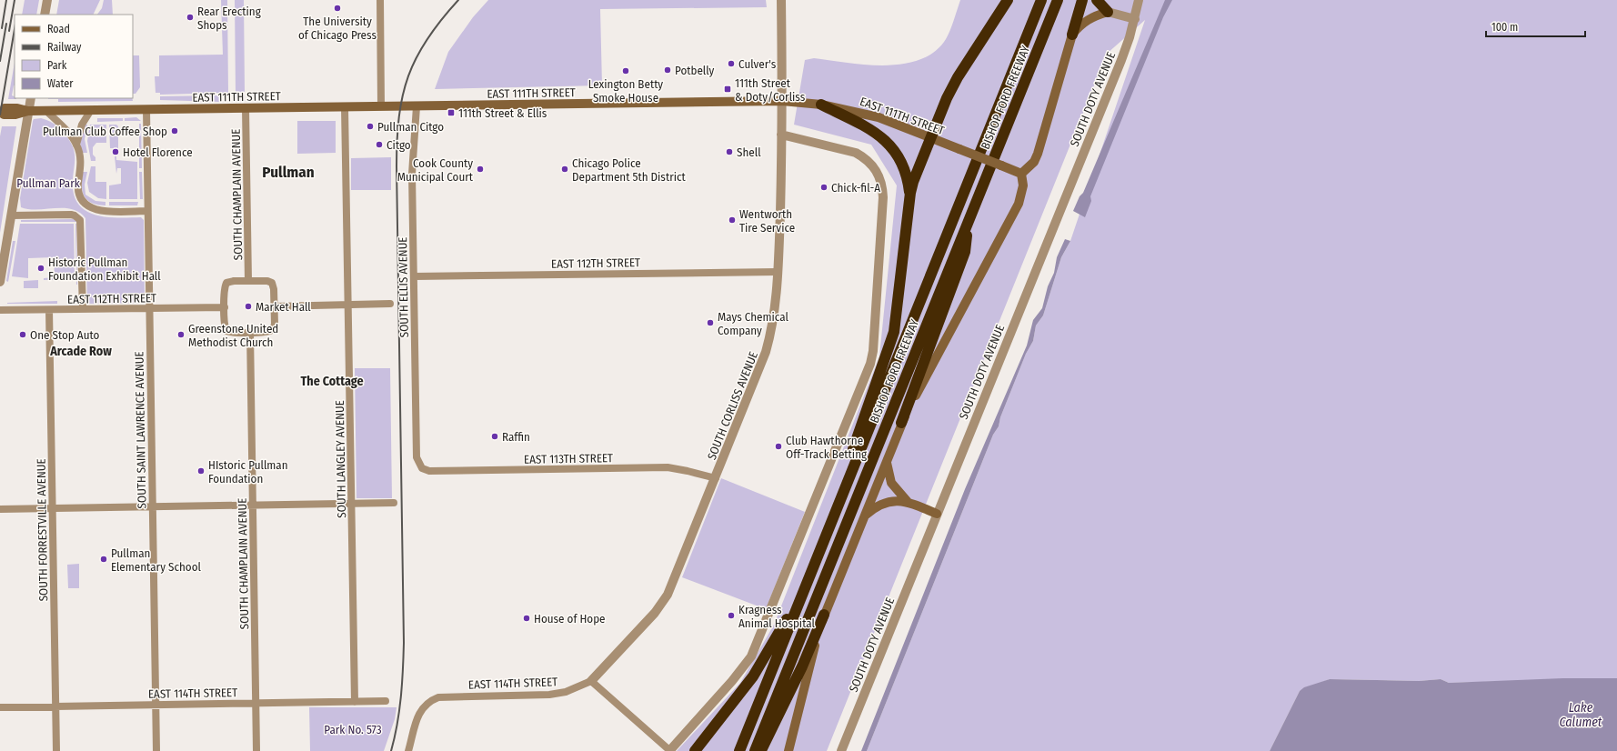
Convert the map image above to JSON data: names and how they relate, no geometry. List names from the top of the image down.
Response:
{
  "streets": {
    "highway": ["BISHOP FORD FREEWAY"],
    "main road": ["EAST 111TH STREET"],
    "street": [
      "SOUTH DOTY AVENUE",
      "SOUTH CHAMPLAIN AVENUE",
      "EAST 112TH STREET",
      "SOUTH ELLIS AVENUE",
      "SOUTH CORLISS AVENUE",
      "SOUTH SAINT LAWRENCE AVENUE",
      "EAST 113TH STREET",
      "SOUTH LANGLEY AVENUE",
      "SOUTH FORRESTVILLE AVENUE",
      "EAST 114TH STREET"
    ]
  },
  "crossings": [
    ["EAST 111TH STREET", "SOUTH CHAMPLAIN AVENUE"],
    ["EAST 111TH STREET", "SOUTH ELLIS AVENUE"],
    ["EAST 111TH STREET", "SOUTH CORLISS AVENUE"],
    ["EAST 111TH STREET", "SOUTH SAINT LAWRENCE AVENUE"],
    ["EAST 111TH STREET", "SOUTH LANGLEY AVENUE"],
    ["SOUTH CHAMPLAIN AVENUE", "EAST 112TH STREET"],
    ["SOUTH CHAMPLAIN AVENUE", "EAST 114TH STREET"],
    ["EAST 112TH STREET", "SOUTH ELLIS AVENUE"],
    ["EAST 112TH STREET", "SOUTH CORLISS AVENUE"],
    ["EAST 112TH STREET", "SOUTH SAINT LAWRENCE AVENUE"],
    ["EAST 112TH STREET", "SOUTH FORRESTVILLE AVENUE"],
    ["SOUTH ELLIS AVENUE", "EAST 113TH STREET"],
    ["SOUTH CORLISS AVENUE", "EAST 113TH STREET"],
    ["SOUTH CORLISS AVENUE", "EAST 114TH STREET"],
    ["SOUTH SAINT LAWRENCE AVENUE", "EAST 114TH STREET"],
    ["SOUTH LANGLEY AVENUE", "EAST 114TH STREET"],
    ["SOUTH FORRESTVILLE AVENUE", "EAST 114TH STREET"]
  ],
  "districts": ["Pullman", "Arcade Row", "The Cottage"],
  "water": ["Lake Calumet"],
  "parks": ["Pullman Park", "Park No. 573"],
  "places": {
    "other": [
      "The University of Chicago Press",
      "Rear Erecting Shops",
      "Culver's",
      "Potbelly",
      "Lexington Betty Smoke House",
      "Pullman Citgo",
      "Pullman Club Coffee Shop",
      "Citgo",
      "Hotel Florence",
      "Shell",
      "Cook County Municipal Court",
      "Chicago Police Department 5th District",
      "Chick-fil-A",
      "Wentworth Tire Service",
      "Historic Pullman Foundation Exhibit Hall",
      "Market Hall",
      "Mays Chemical Company",
      "One Stop Auto",
      "Greenstone United Methodist Church",
      "Raffin",
      "Club Hawthorne Off-Track Betting",
      "HIstoric Pullman Foundation",
      "Pullman Elementary School",
      "Kragness Animal Hospital",
      "House of Hope"
    ],
    "transit": ["111th Street & Doty/Corliss", "111th Street & Ellis"]
  },
  "legend": [
    "Road",
    "Railway",
    "Park",
    "Water"
  ],
  "scale_bar": "100 m"
}
